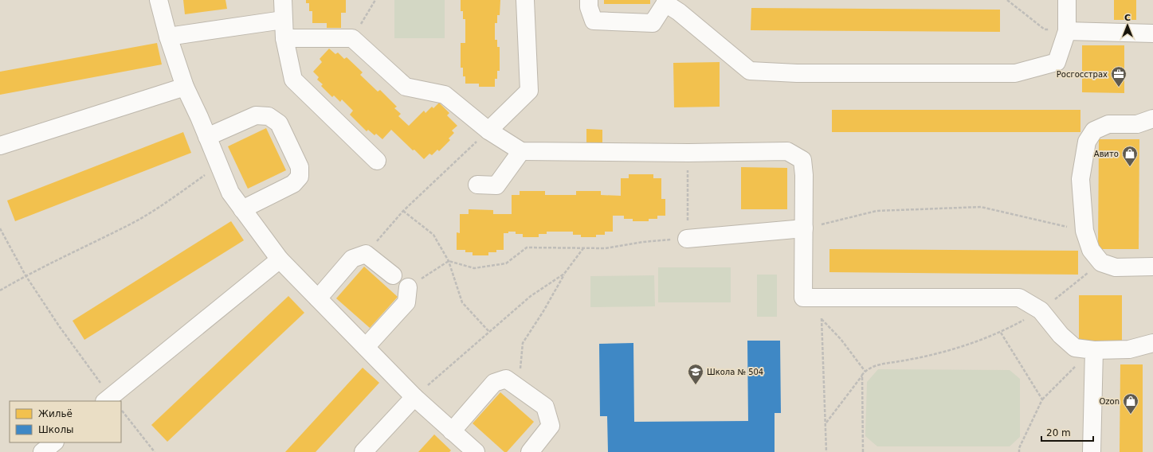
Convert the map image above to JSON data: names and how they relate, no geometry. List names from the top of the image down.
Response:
{
  "places": {
    "office": ["Росгосстрах"],
    "shop": ["Авито", "Ozon"],
    "school or university": ["Школа № 504"]
  },
  "legend": ["Жильё", "Школы"],
  "scale_bar": "20 m",
  "north": "top"
}
